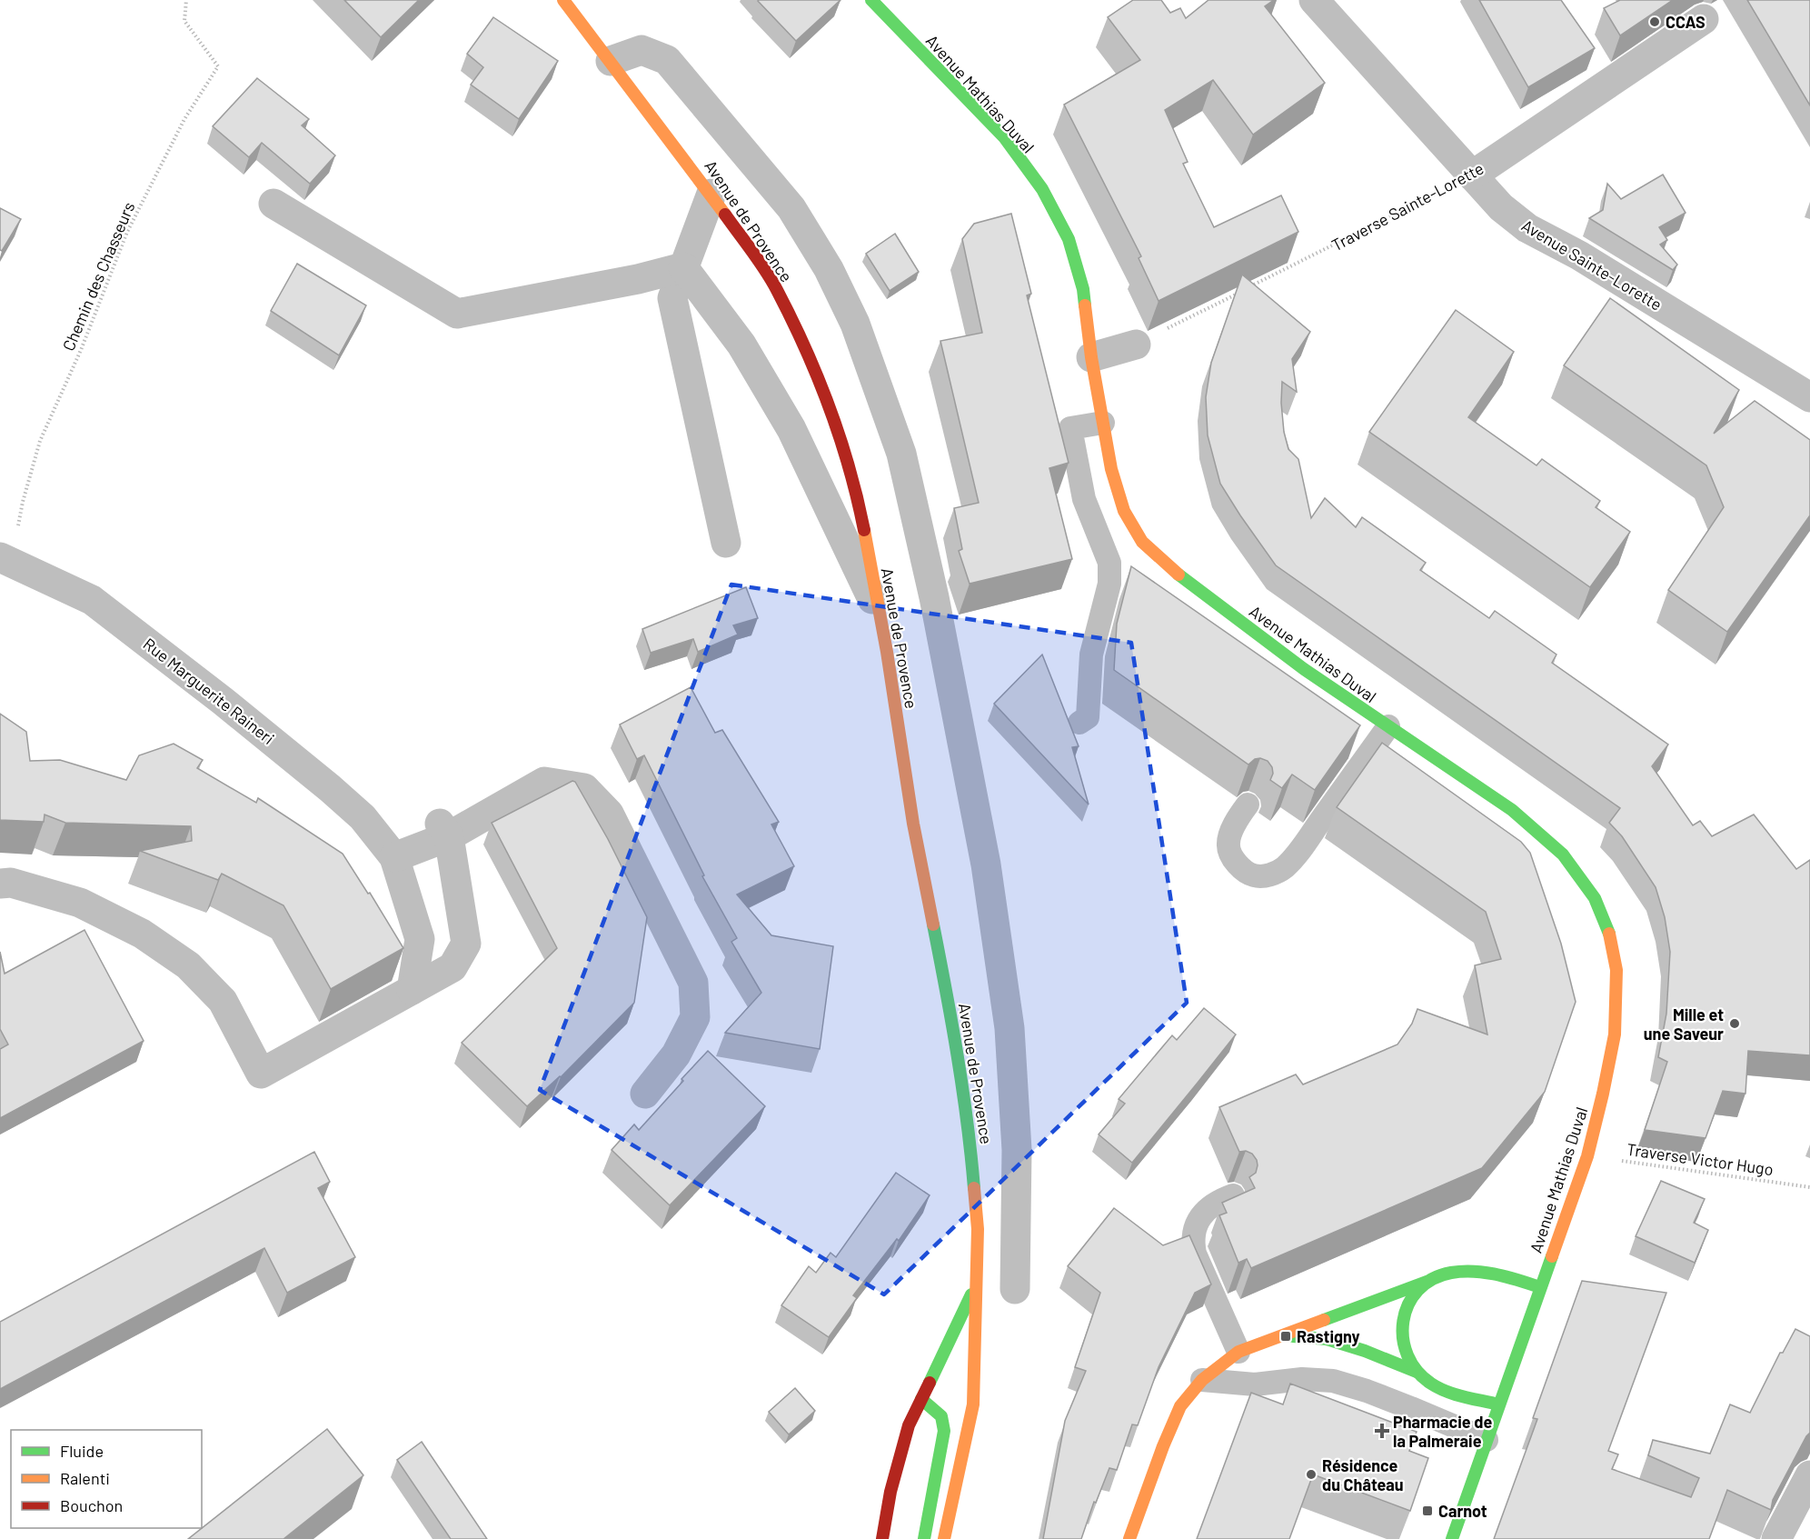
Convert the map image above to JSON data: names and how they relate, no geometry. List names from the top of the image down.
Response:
{
  "streets": {
    "main road": ["Avenue Mathias Duval", "Avenue de Provence"],
    "street": ["Traverse Sainte-Lorette", "Avenue Sainte-Lorette", "Rue Marguerite Raineri"],
    "path": ["Chemin des Chasseurs", "Traverse Victor Hugo"]
  },
  "crossings": [
    ["Avenue Mathias Duval", "Traverse Victor Hugo"],
    ["Traverse Sainte-Lorette", "Avenue Sainte-Lorette"],
    ["Chemin des Chasseurs", "Rue Marguerite Raineri"]
  ],
  "places": {
    "other": ["CCAS", "Mille et une Saveur", "Résidence du Château"],
    "transit": ["Rastigny", "Carnot"],
    "health": ["Pharmacie de la Palmeraie"]
  },
  "legend": ["Fluide", "Ralenti", "Bouchon"]
}
